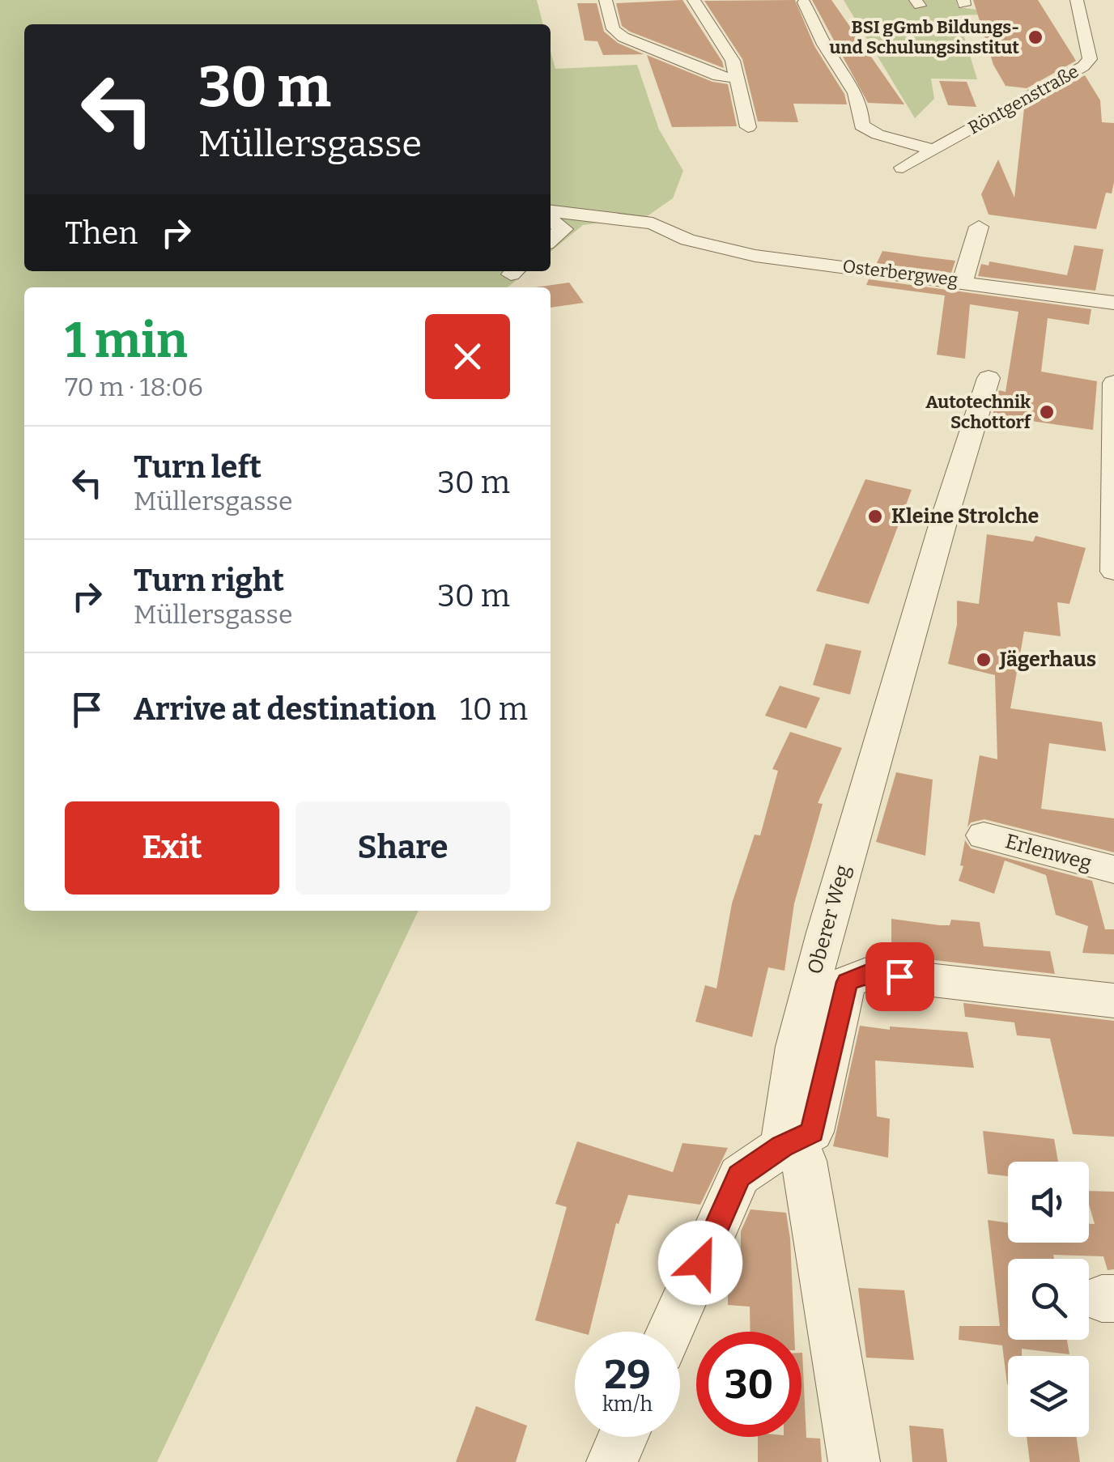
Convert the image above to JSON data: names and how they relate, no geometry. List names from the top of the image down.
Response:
{
  "streets": {
    "street": [
      "Röntgenstraße",
      "Osterbergweg",
      "Erlenweg",
      "Oberer Weg"
    ]
  },
  "places": [
    "BSI gGmb Bildungs- und Schulungsinstitut",
    "Autotechnik Schottorf",
    "Kleine Strolche",
    "Jägerhaus"
  ],
  "page": {
    "turn": ["30 m", "Müllersgasse"],
    "then": "Then",
    "heading": ["1 min", "70 m · 18:06"],
    "list": [
      {
        "name": "Turn left",
        "note": "Müllersgasse",
        "value": "30 m"
      },
      {
        "name": "Turn right",
        "note": "Müllersgasse",
        "value": "30 m"
      },
      {
        "name": "Arrive at destination",
        "value": "10 m"
      }
    ],
    "buttons": ["Exit", "Share"],
    "speed": "29 km/h",
    "limit": "30"
  }
}
